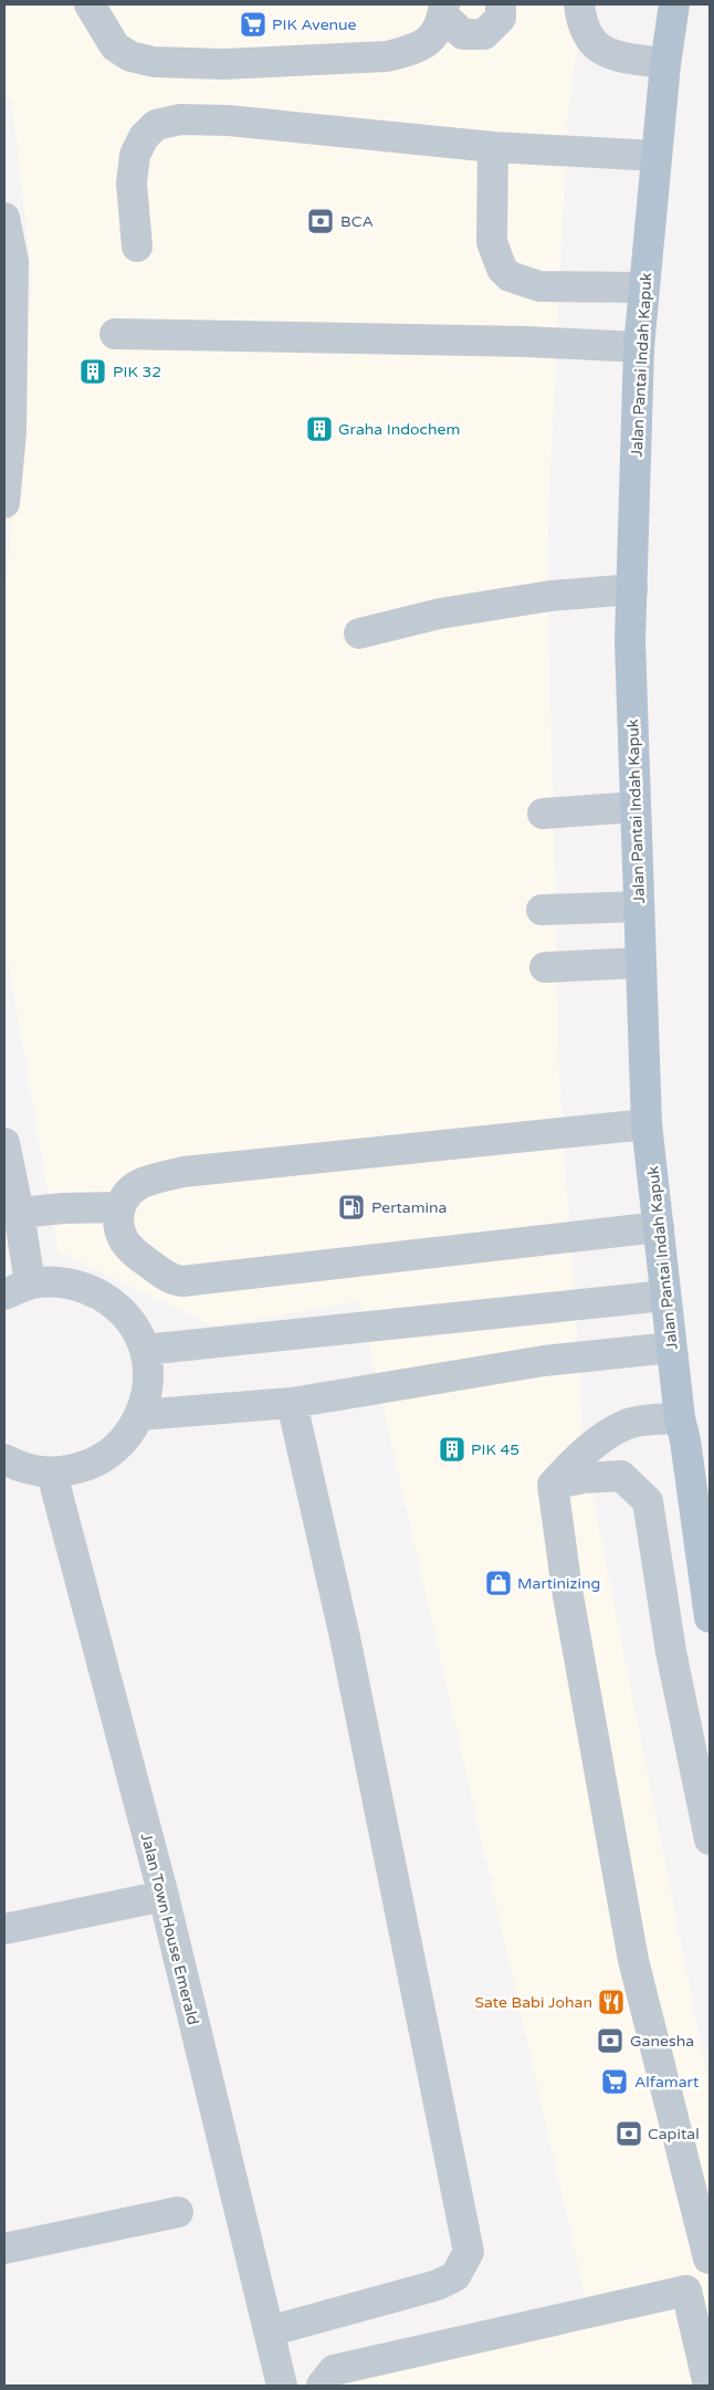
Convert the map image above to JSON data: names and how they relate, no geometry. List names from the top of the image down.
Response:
{
  "streets": {
    "main road": ["Jalan Pantai Indah Kapuk"],
    "street": ["Jalan Town House Emerald"]
  },
  "places": {
    "supermarket": ["PIK Avenue", "Alfamart"],
    "bank": ["BCA", "Ganesha", "Capital"],
    "building": ["PIK 32", "Graha Indochem", "PIK 45"],
    "fuel station": ["Pertamina"],
    "shop": ["Martinizing"],
    "restaurant": ["Sate Babi Johan"]
  }
}
